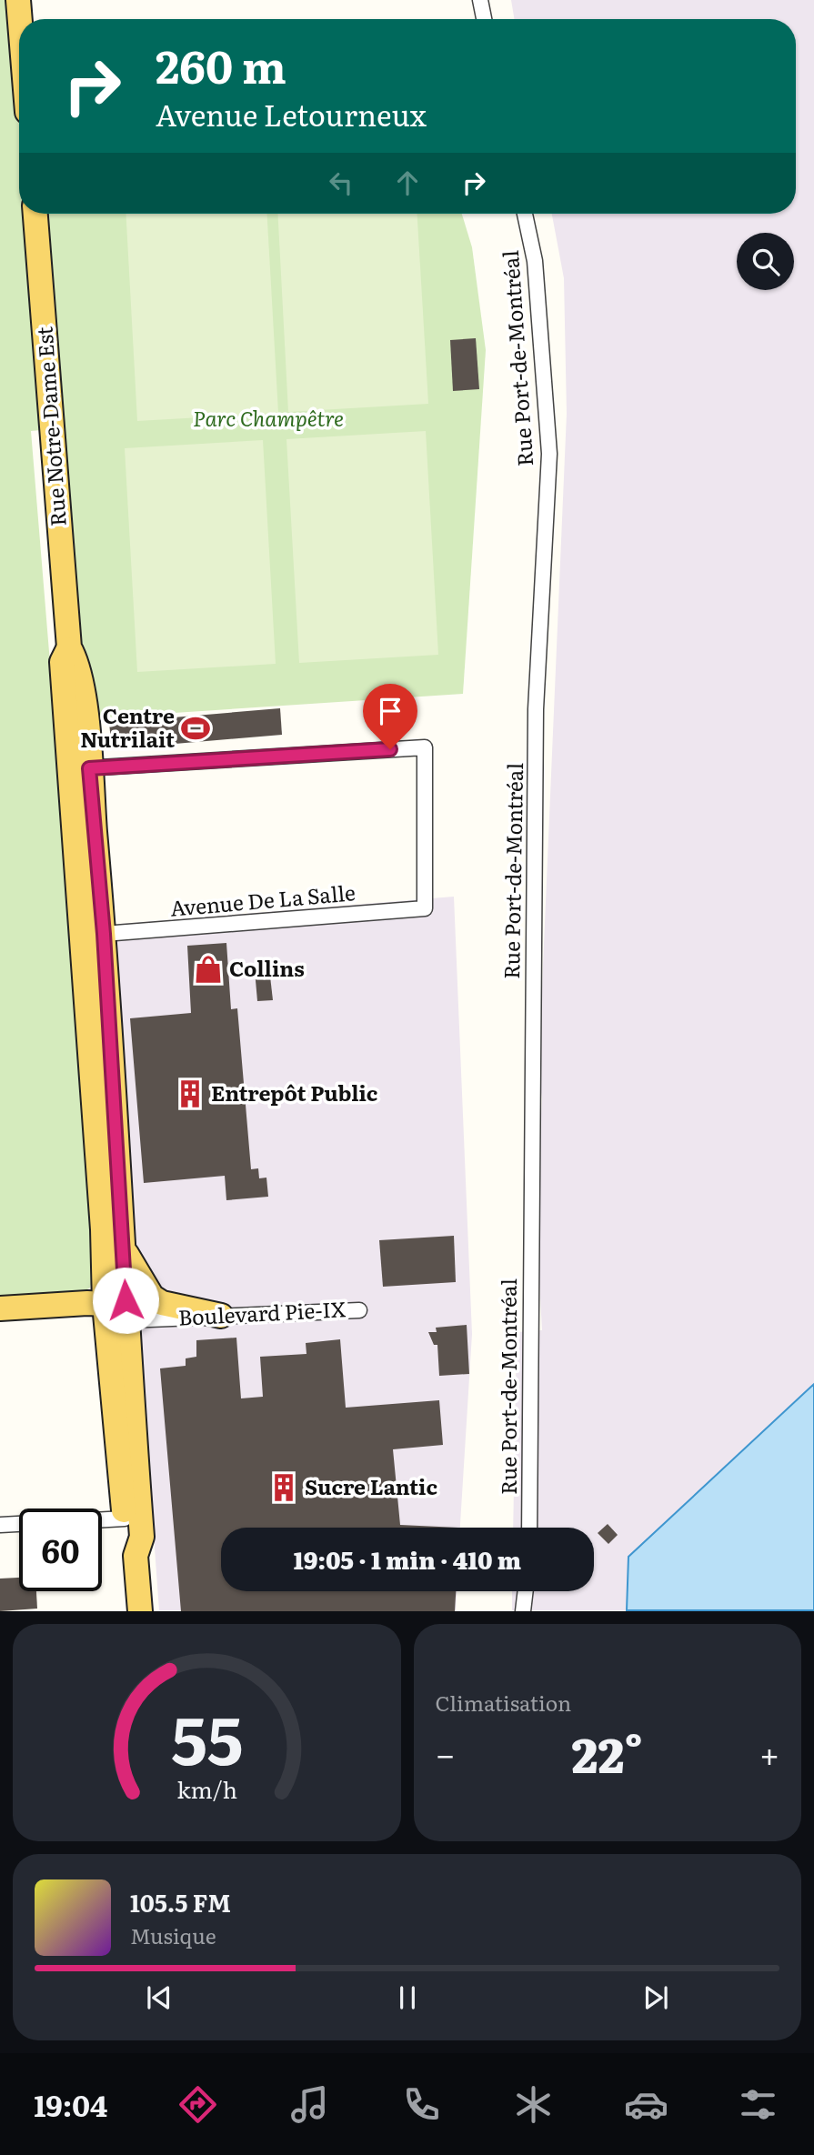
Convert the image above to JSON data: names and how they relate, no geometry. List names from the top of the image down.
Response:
{
  "streets": {
    "main road": ["Rue Notre-Dame Est", "Boulevard Pie-IX"],
    "street": ["Rue Port-de-Montréal", "Avenue De La Salle"]
  },
  "crossings": [
    ["Rue Notre-Dame Est", "Avenue De La Salle"],
    ["Rue Notre-Dame Est", "Boulevard Pie-IX"]
  ],
  "parks": ["Parc Champêtre"],
  "places": {
    "sports": ["Centre Nutrilait"],
    "shop": ["Collins"],
    "building": ["Entrepôt Public", "Sucre Lantic"]
  },
  "page": {
    "turn": ["260 m", "Avenue Letourneux"],
    "limit": "60",
    "trip": "19:05 · 1 min · 410 m",
    "tile": "Climatisation",
    "heat": ["−", "22°", "+"],
    "song": ["105.5 FM", "Musique"],
    "tabs": "19:04",
    "gauge": ["55", "km/h"]
  }
}
